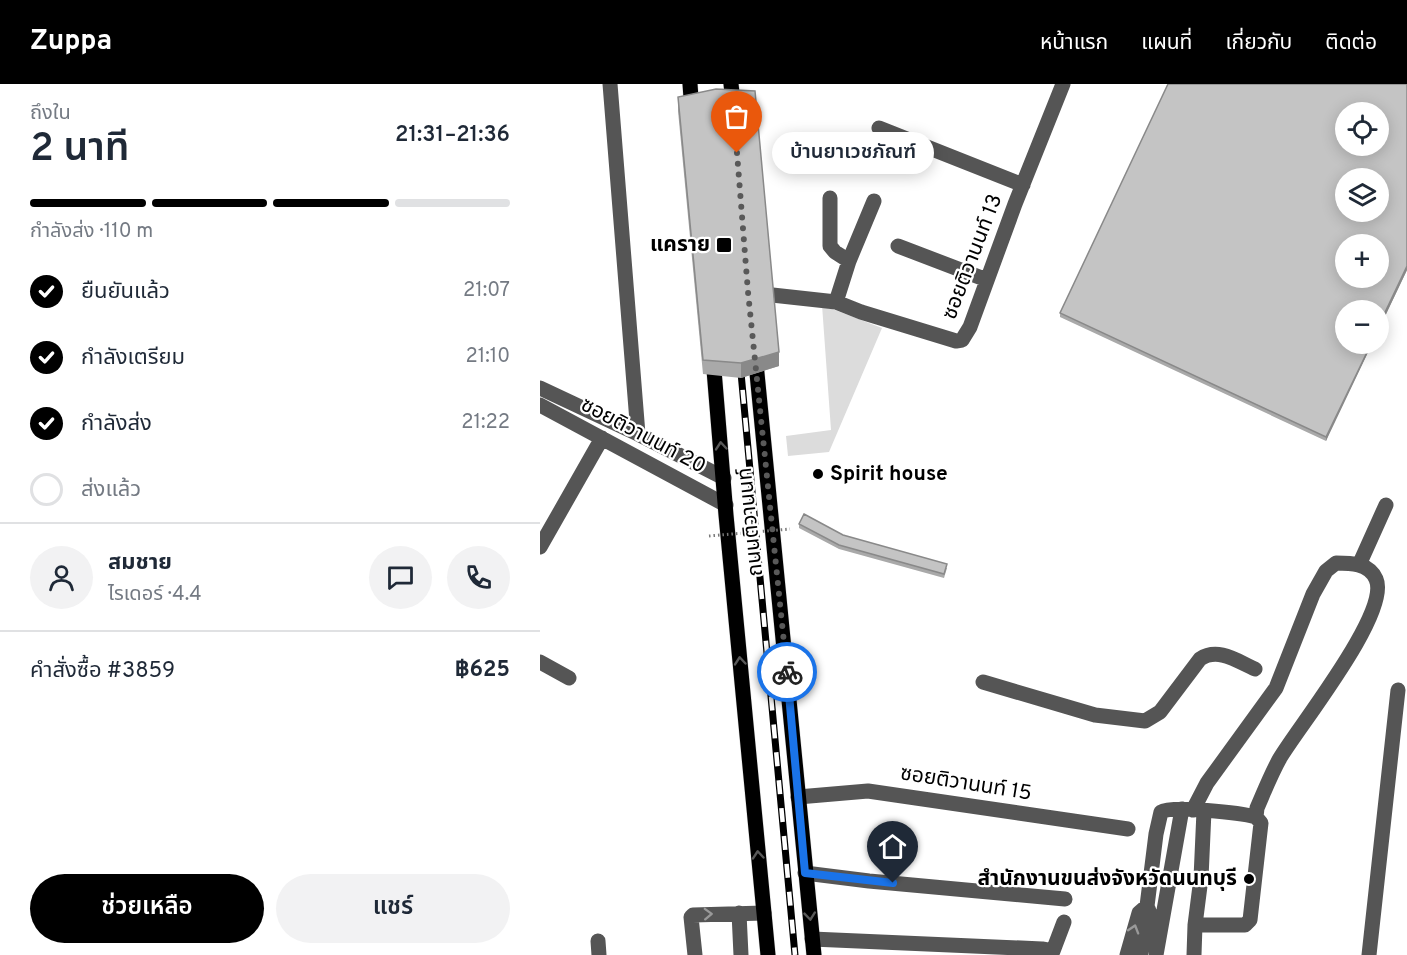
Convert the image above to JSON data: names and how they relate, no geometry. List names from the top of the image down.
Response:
{
  "streets": {
    "main road": ["ถนนติวานนท์"],
    "street": ["ซอยติวานนท์ 13", "ซอยติวานนท์ 20", "ซอยติวานนท์ 15"]
  },
  "crossings": [
    ["ซอยติวานนท์ 20", "ถนนติวานนท์"],
    ["ถนนติวานนท์", "ซอยติวานนท์ 15"]
  ],
  "places": {
    "other": ["บ้านยาเวชภัณฑ์", "Spirit house", "สำนักงานขนส่งจังหวัดนนทบุรี"],
    "transit": ["แคราย"]
  },
  "page": {
    "header": "Zuppa",
    "nav": [
      "หน้าแรก",
      "แผนที่",
      "เกี่ยวกับ",
      "ติดต่อ"
    ],
    "heading": ["2 นาที", "ถึงใน", "21:31–21:36"],
    "panel": [
      "สมชาย",
      "ไรเดอร์ · 4.4",
      "คำสั่งซื้อ #3859",
      "฿625"
    ],
    "map_buttons": ["+", "−"],
    "bubble": "บ้านยาเวชภัณฑ์",
    "bar": "กำลังส่ง · 110 m",
    "list": [
      ["ยืนยันแล้ว", "21:07"],
      ["กำลังเตรียม", "21:10"],
      ["กำลังส่ง", "21:22"],
      "ส่งแล้ว"
    ],
    "buttons": ["ช่วยเหลือ", "แชร์"]
  }
}
